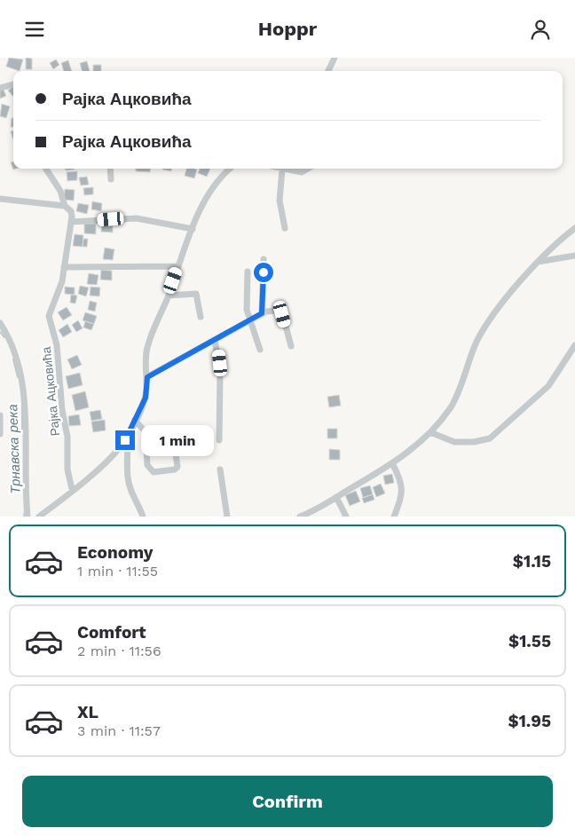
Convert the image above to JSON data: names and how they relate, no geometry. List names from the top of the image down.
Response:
{
  "streets": {
    "street": ["Рајка Ацковића"]
  },
  "water": ["Трнавска река"],
  "page": {
    "header": "Hoppr",
    "banner": ["Рајка Ацковића", "Рајка Ацковића"],
    "bubble": "1 min",
    "list": [
      {
        "name": "Economy",
        "note": "1 min · 11:55",
        "value": "$1.15"
      },
      {
        "name": "Comfort",
        "note": "2 min · 11:56",
        "value": "$1.55"
      },
      {
        "name": "XL",
        "note": "3 min · 11:57",
        "value": "$1.95"
      }
    ],
    "buttons": "Confirm"
  }
}
